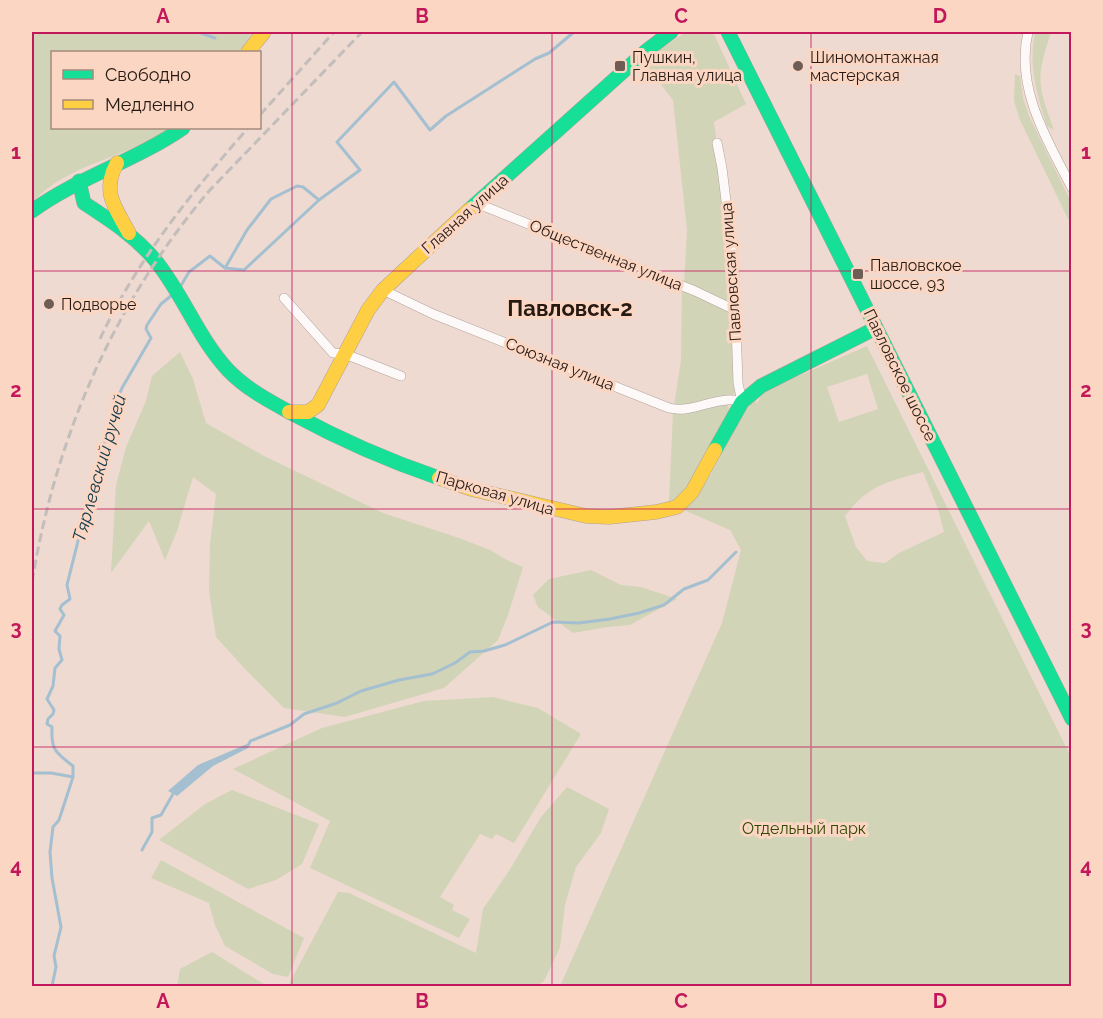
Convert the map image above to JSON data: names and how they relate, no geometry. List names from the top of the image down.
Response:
{
  "streets": {
    "main road": ["Главная улица", "Павловское шоссе", "Парковая улица"],
    "street": ["Общественная улица", "Павловская улица", "Союзная улица"]
  },
  "crossings": [
    ["Главная улица", "Общественная улица"],
    ["Главная улица", "Союзная улица"],
    ["Главная улица", "Парковая улица"],
    ["Общественная улица", "Павловская улица"],
    ["Павловская улица", "Союзная улица"],
    ["Павловская улица", "Парковая улица"],
    ["Союзная улица", "Парковая улица"],
    ["Павловское шоссе", "Парковая улица"]
  ],
  "districts": ["Павловск-2"],
  "water": ["Тярлевский ручей"],
  "parks": ["Отдельный парк"],
  "places": {
    "transit": ["Пушкин, Главная улица", "Павловское шоссе, 93"],
    "other": ["Шиномонтажная мастерская", "Подворье"]
  },
  "legend": ["Свободно", "Медленно"],
  "grid": {
    "columns": [
      "A",
      "B",
      "C",
      "D"
    ],
    "rows": [
      "1",
      "2",
      "3",
      "4"
    ]
  }
}
